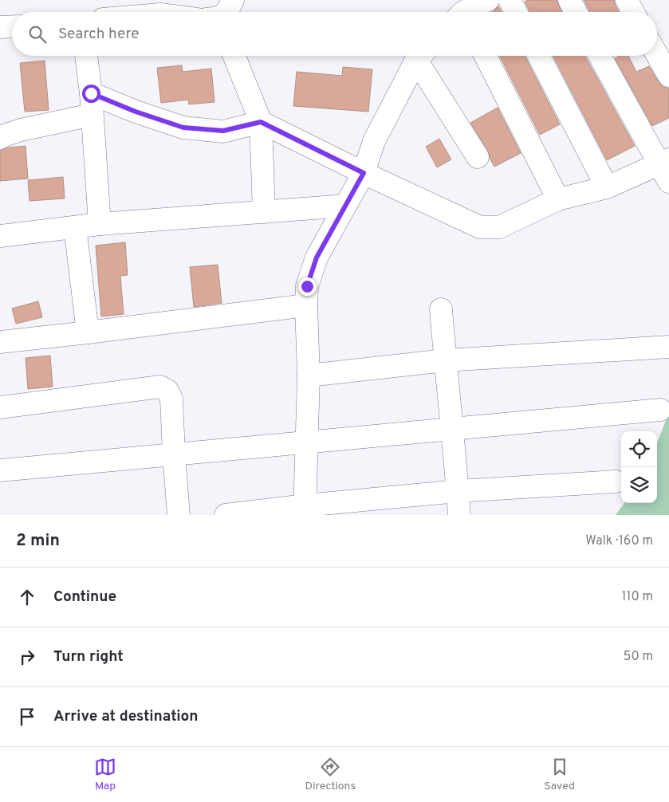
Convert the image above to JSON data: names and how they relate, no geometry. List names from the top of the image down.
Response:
{
  "page": {
    "search": "Search here",
    "heading": ["2 min", "Walk · 160 m"],
    "list": [
      ["Continue", "110 m"],
      ["Turn right", "50 m"],
      "Arrive at destination"
    ],
    "nav": ["Map", "Directions", "Saved"]
  }
}
